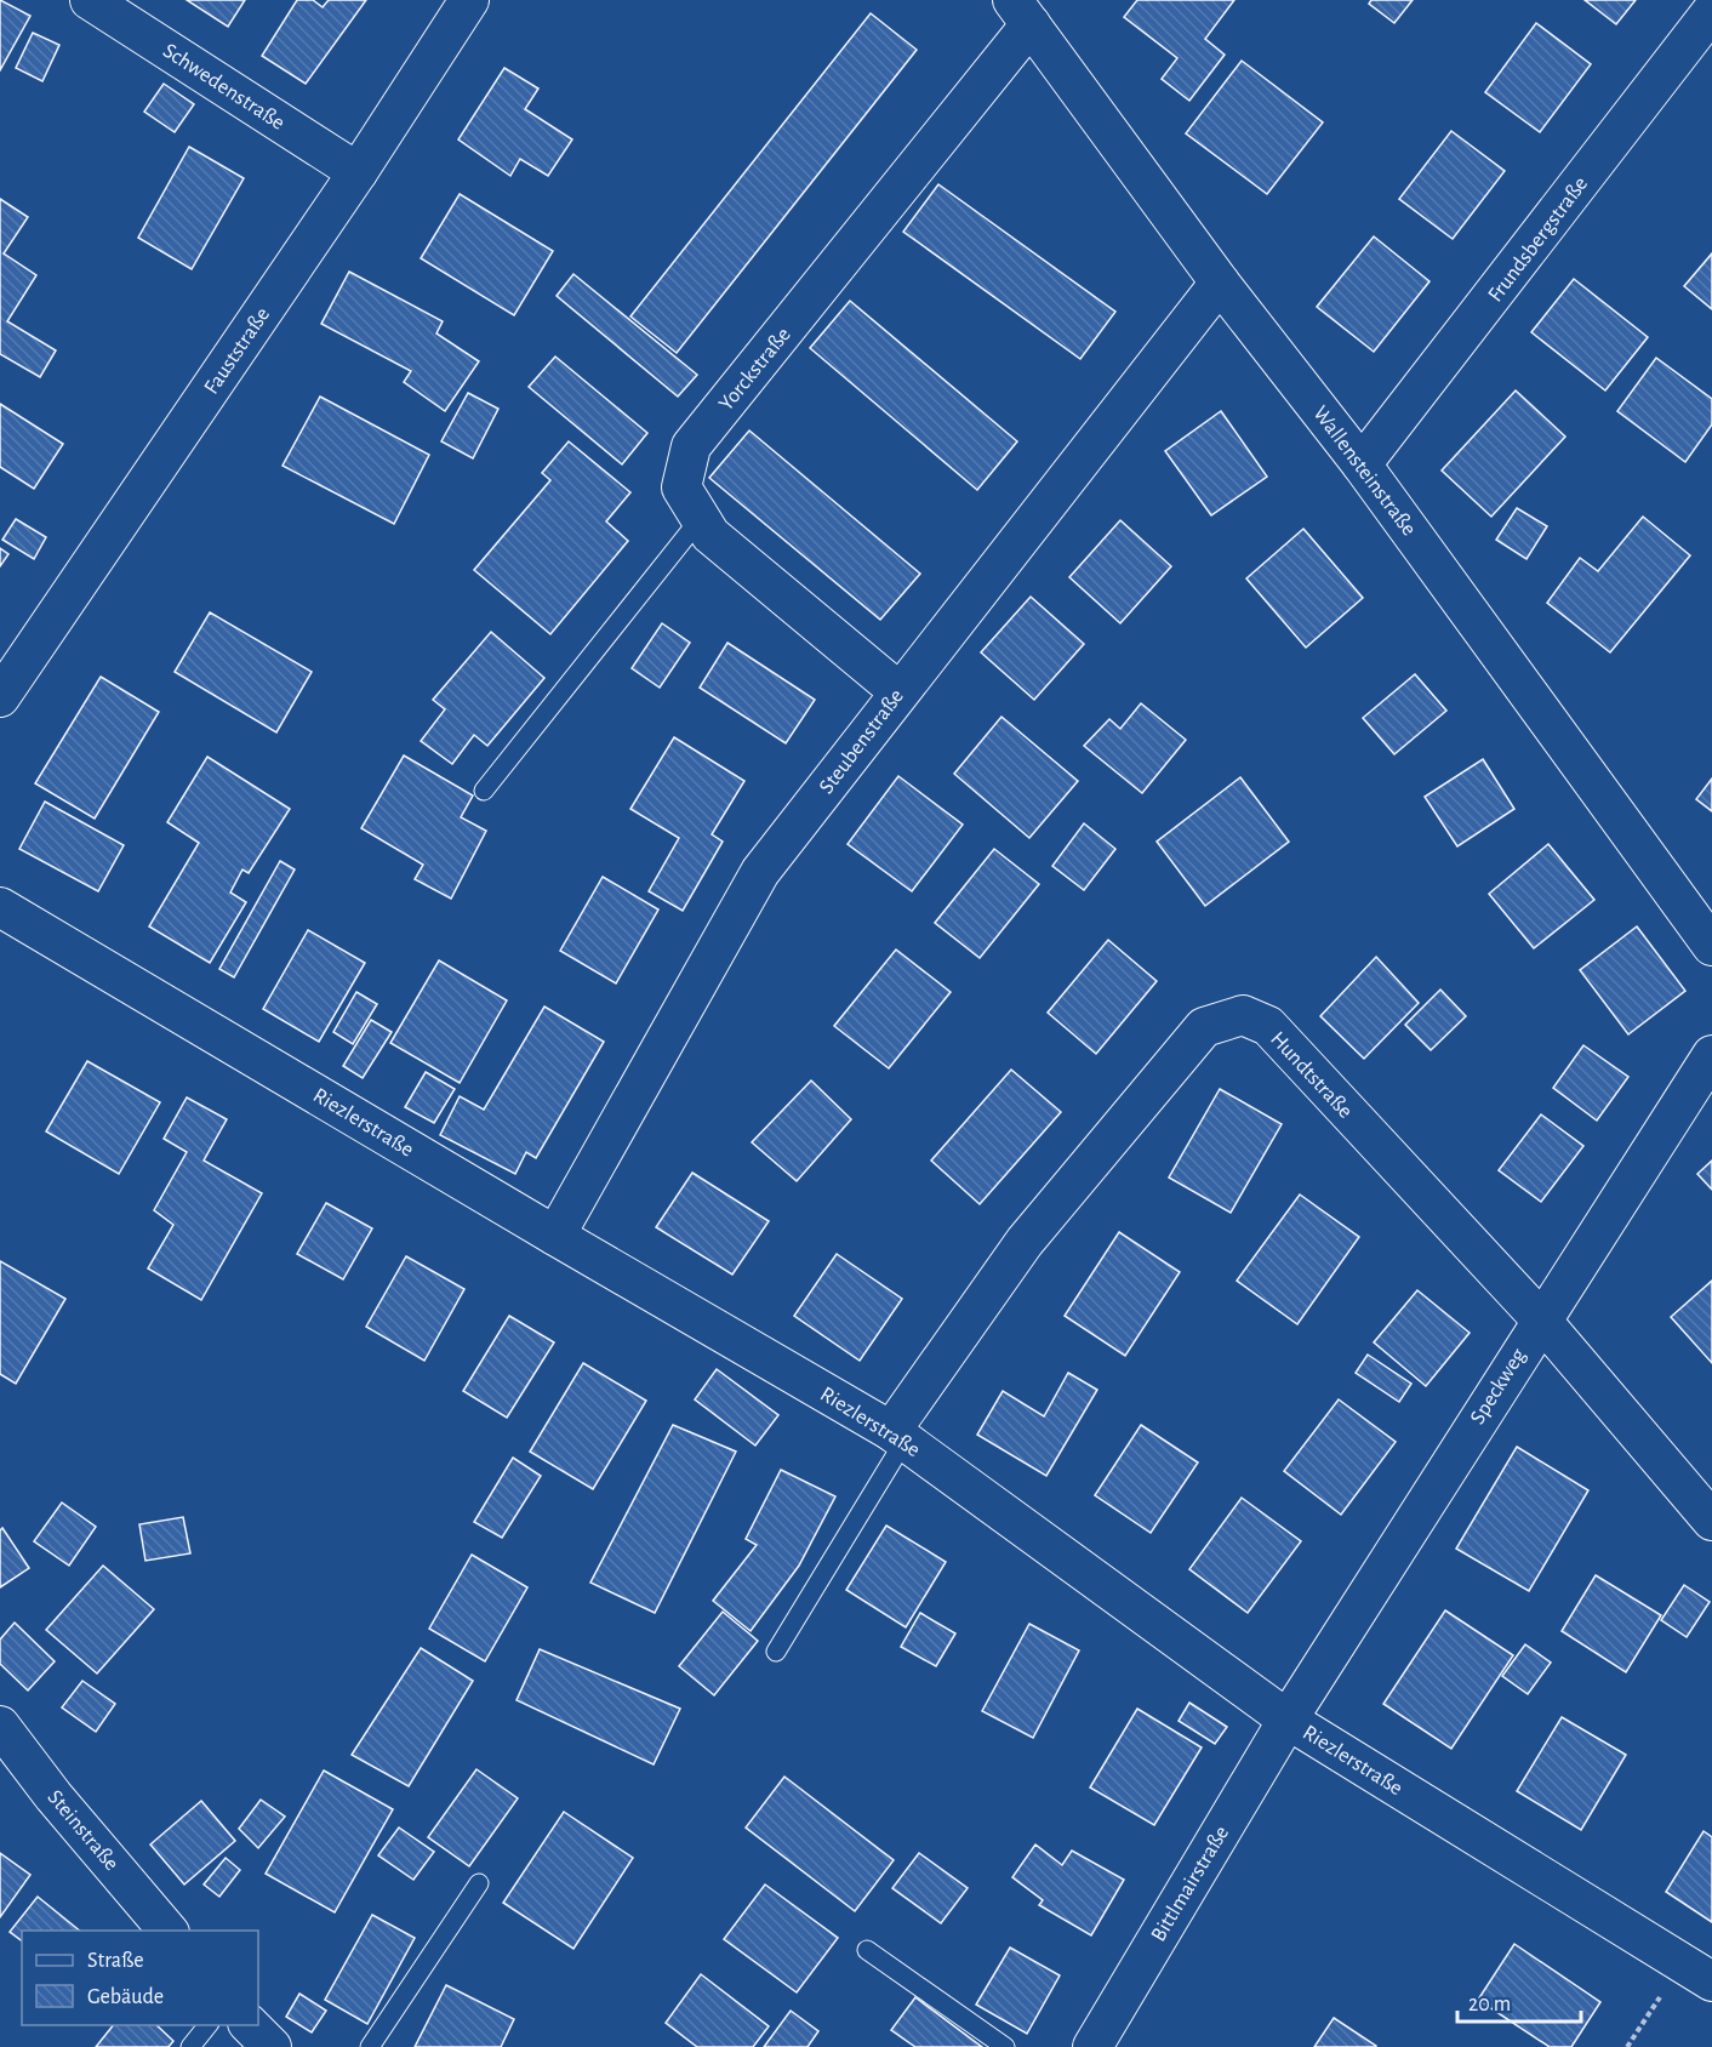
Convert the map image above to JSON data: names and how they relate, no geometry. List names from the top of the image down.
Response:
{
  "streets": {
    "street": [
      "Schwedenstraße",
      "Frundsbergstraße",
      "Fauststraße",
      "Yorckstraße",
      "Wallensteinstraße",
      "Steubenstraße",
      "Hundtstraße",
      "Riezlerstraße",
      "Speckweg",
      "Steinstraße",
      "Bittlmairstraße"
    ]
  },
  "crossings": [
    ["Schwedenstraße", "Fauststraße"],
    ["Frundsbergstraße", "Wallensteinstraße"],
    ["Yorckstraße", "Wallensteinstraße"],
    ["Yorckstraße", "Steubenstraße"],
    ["Wallensteinstraße", "Steubenstraße"],
    ["Steubenstraße", "Riezlerstraße"],
    ["Hundtstraße", "Riezlerstraße"],
    ["Hundtstraße", "Speckweg"],
    ["Riezlerstraße", "Speckweg"],
    ["Riezlerstraße", "Bittlmairstraße"],
    ["Speckweg", "Bittlmairstraße"]
  ],
  "legend": ["Straße", "Gebäude"],
  "scale_bar": "20 m"
}
